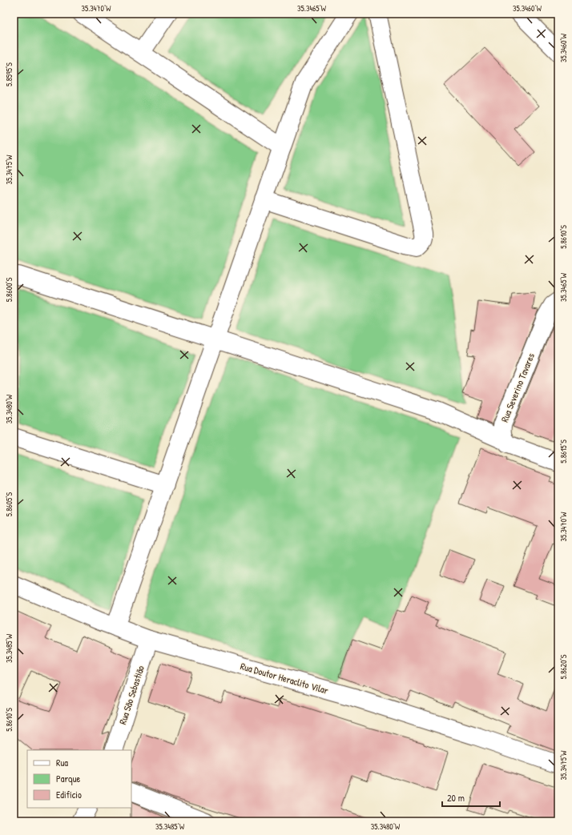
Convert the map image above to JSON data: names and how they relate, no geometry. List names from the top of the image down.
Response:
{
  "streets": {
    "street": ["Rua Severino Tavares", "Rua Doutor Heraclito Vilar", "Rua São Sebastião"]
  },
  "crossings": [
    ["Rua Doutor Heraclito Vilar", "Rua São Sebastião"]
  ],
  "legend": ["Rua", "Parque", "Edifício"],
  "scale_bar": "20 m",
  "coordinates": [
    "35.3470°W",
    "35.3465°W",
    "35.3460°W",
    "5.8595°S",
    "35.3475°W",
    "5.8610°S",
    "5.8600°S",
    "35.3480°W",
    "5.8615°S",
    "5.8605°S",
    "35.3485°W",
    "5.8620°S"
  ]
}
